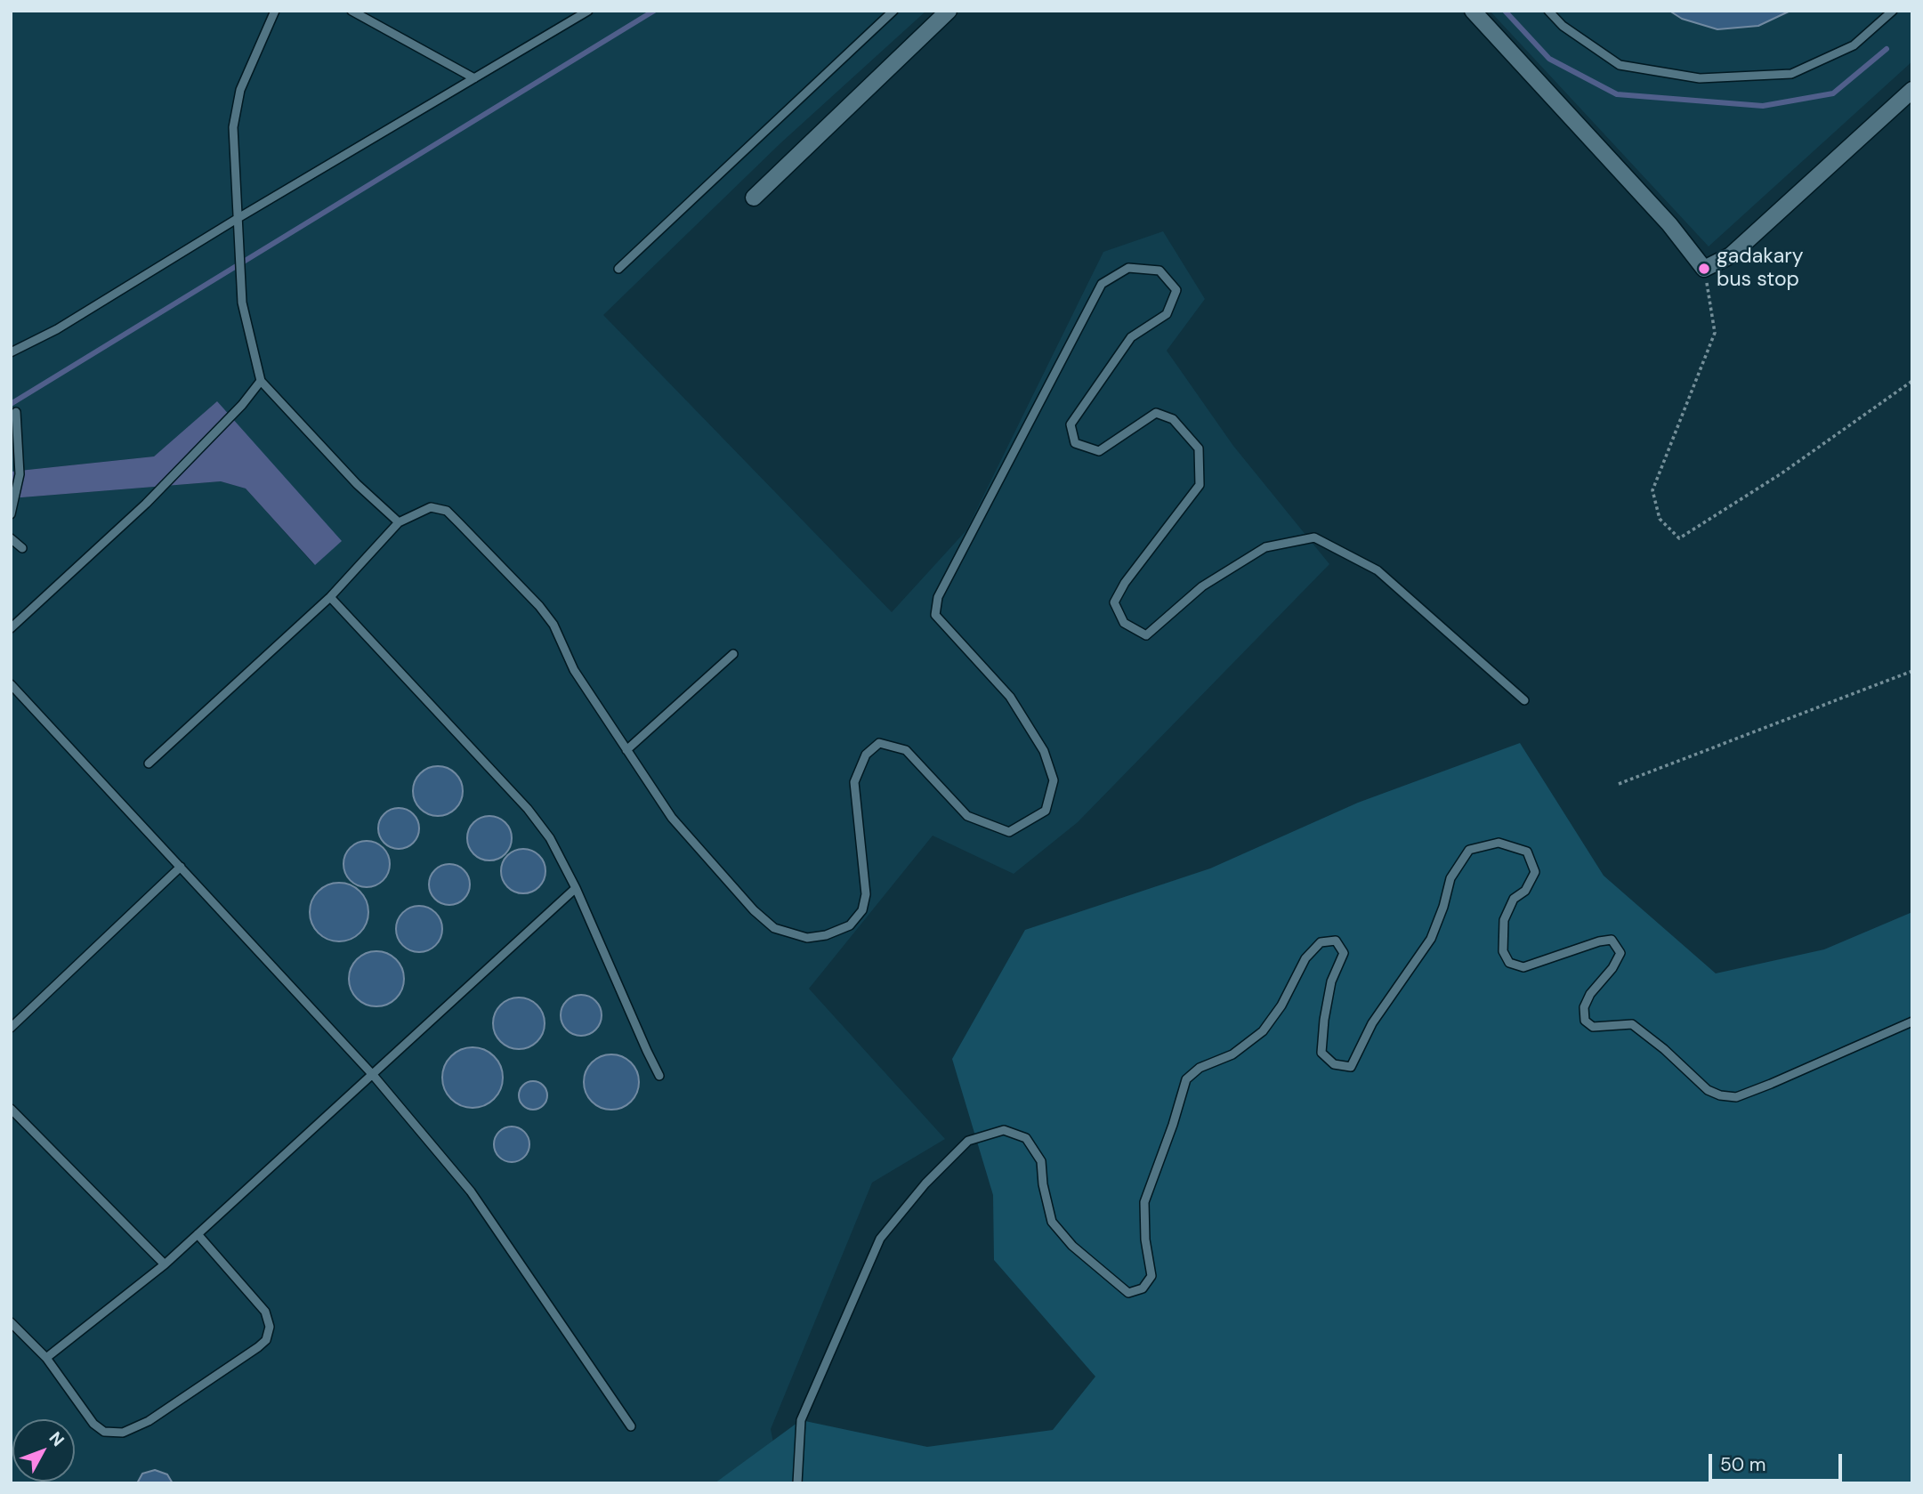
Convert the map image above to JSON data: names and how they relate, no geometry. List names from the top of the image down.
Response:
{
  "places": ["gadakary bus stop"],
  "scale_bar": "50 m",
  "north": "top right"
}
